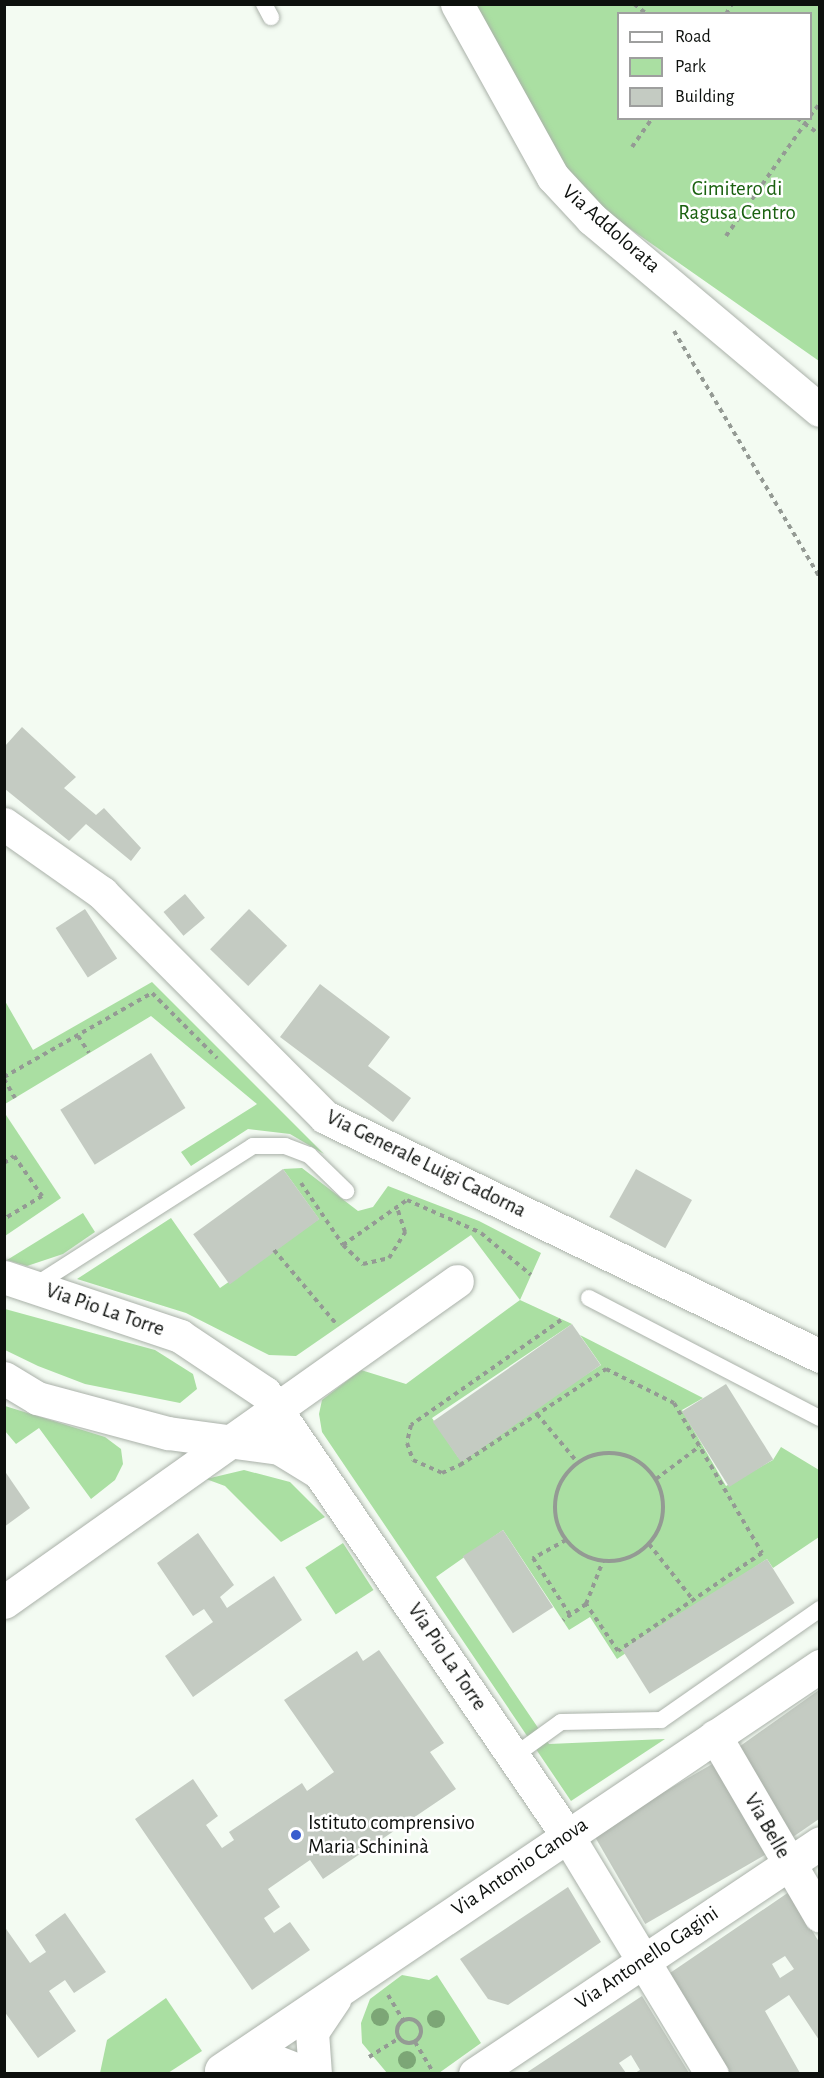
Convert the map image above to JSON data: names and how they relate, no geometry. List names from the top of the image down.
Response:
{
  "streets": {
    "street": [
      "Via Addolorata",
      "Via Generale Luigi Cadorna",
      "Via Pio La Torre",
      "Via Belle",
      "Via Antonio Canova",
      "Via Antonello Gagini"
    ]
  },
  "crossings": [
    ["Via Pio La Torre", "Via Antonio Canova"],
    ["Via Pio La Torre", "Via Antonello Gagini"],
    ["Via Belle", "Via Antonio Canova"],
    ["Via Belle", "Via Antonello Gagini"]
  ],
  "parks": ["Cimitero di Ragusa Centro"],
  "places": ["Istituto comprensivo Maria Schininà"],
  "legend": ["Road", "Park", "Building"]
}
